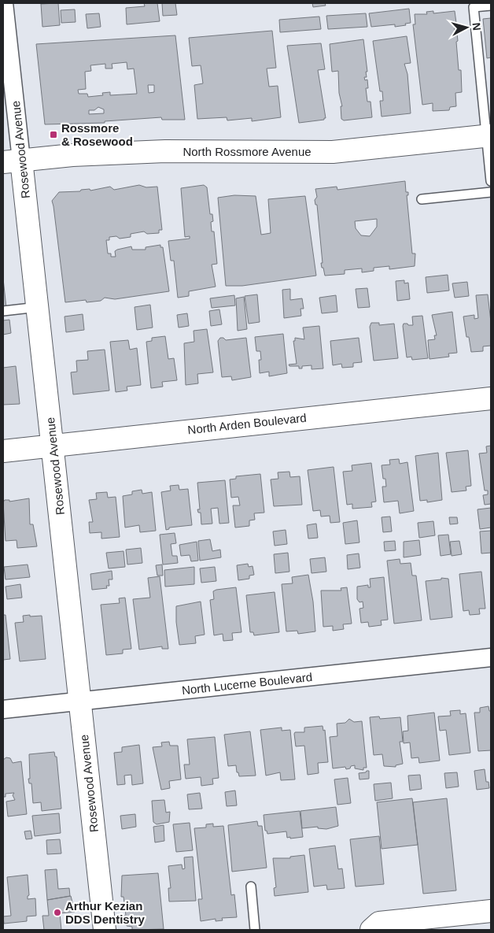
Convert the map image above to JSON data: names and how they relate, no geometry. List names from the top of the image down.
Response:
{
  "streets": {
    "street": [
      "Rosewood Avenue",
      "North Rossmore Avenue",
      "North Arden Boulevard",
      "North Lucerne Boulevard"
    ]
  },
  "crossings": [
    ["Rosewood Avenue", "North Rossmore Avenue"],
    ["Rosewood Avenue", "North Arden Boulevard"],
    ["Rosewood Avenue", "North Lucerne Boulevard"]
  ],
  "places": {
    "transit": ["Rossmore & Rosewood"],
    "other": ["Arthur Kezian DDS Dentistry"]
  },
  "north": "right"
}
